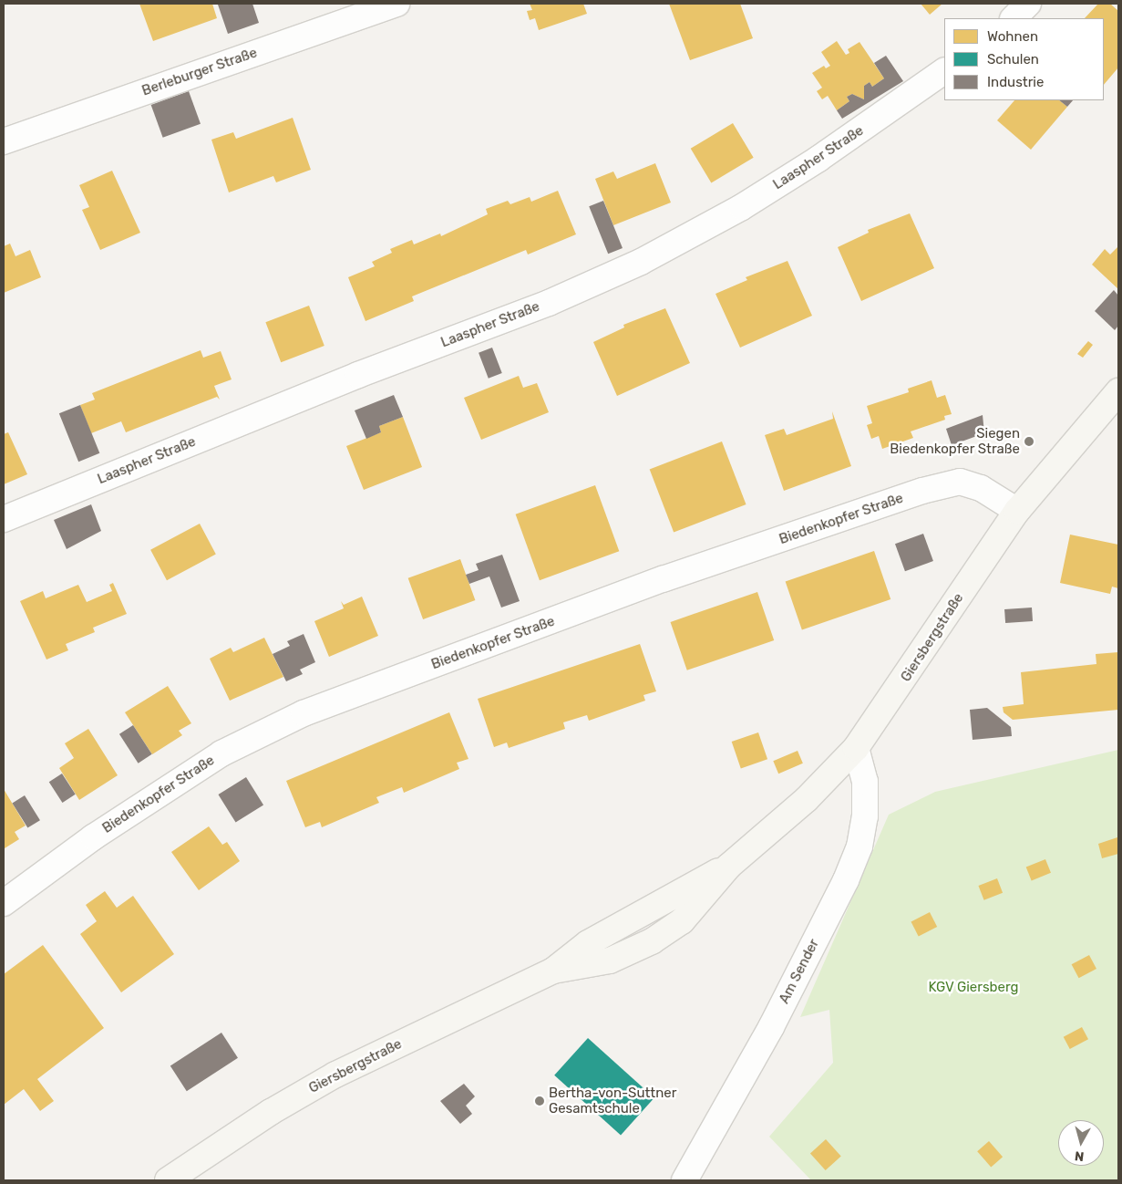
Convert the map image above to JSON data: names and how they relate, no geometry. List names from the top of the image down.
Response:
{
  "streets": {
    "street": [
      "Berleburger Straße",
      "Laaspher Straße",
      "Biedenkopfer Straße",
      "Giersbergstraße",
      "Am Sender"
    ]
  },
  "crossings": [
    ["Biedenkopfer Straße", "Giersbergstraße"],
    ["Giersbergstraße", "Am Sender"]
  ],
  "parks": ["KGV Giersberg"],
  "places": ["Siegen Biedenkopfer Straße", "Bertha-von-Suttner Gesamtschule"],
  "legend": ["Wohnen", "Schulen", "Industrie"],
  "north": "bottom"
}
